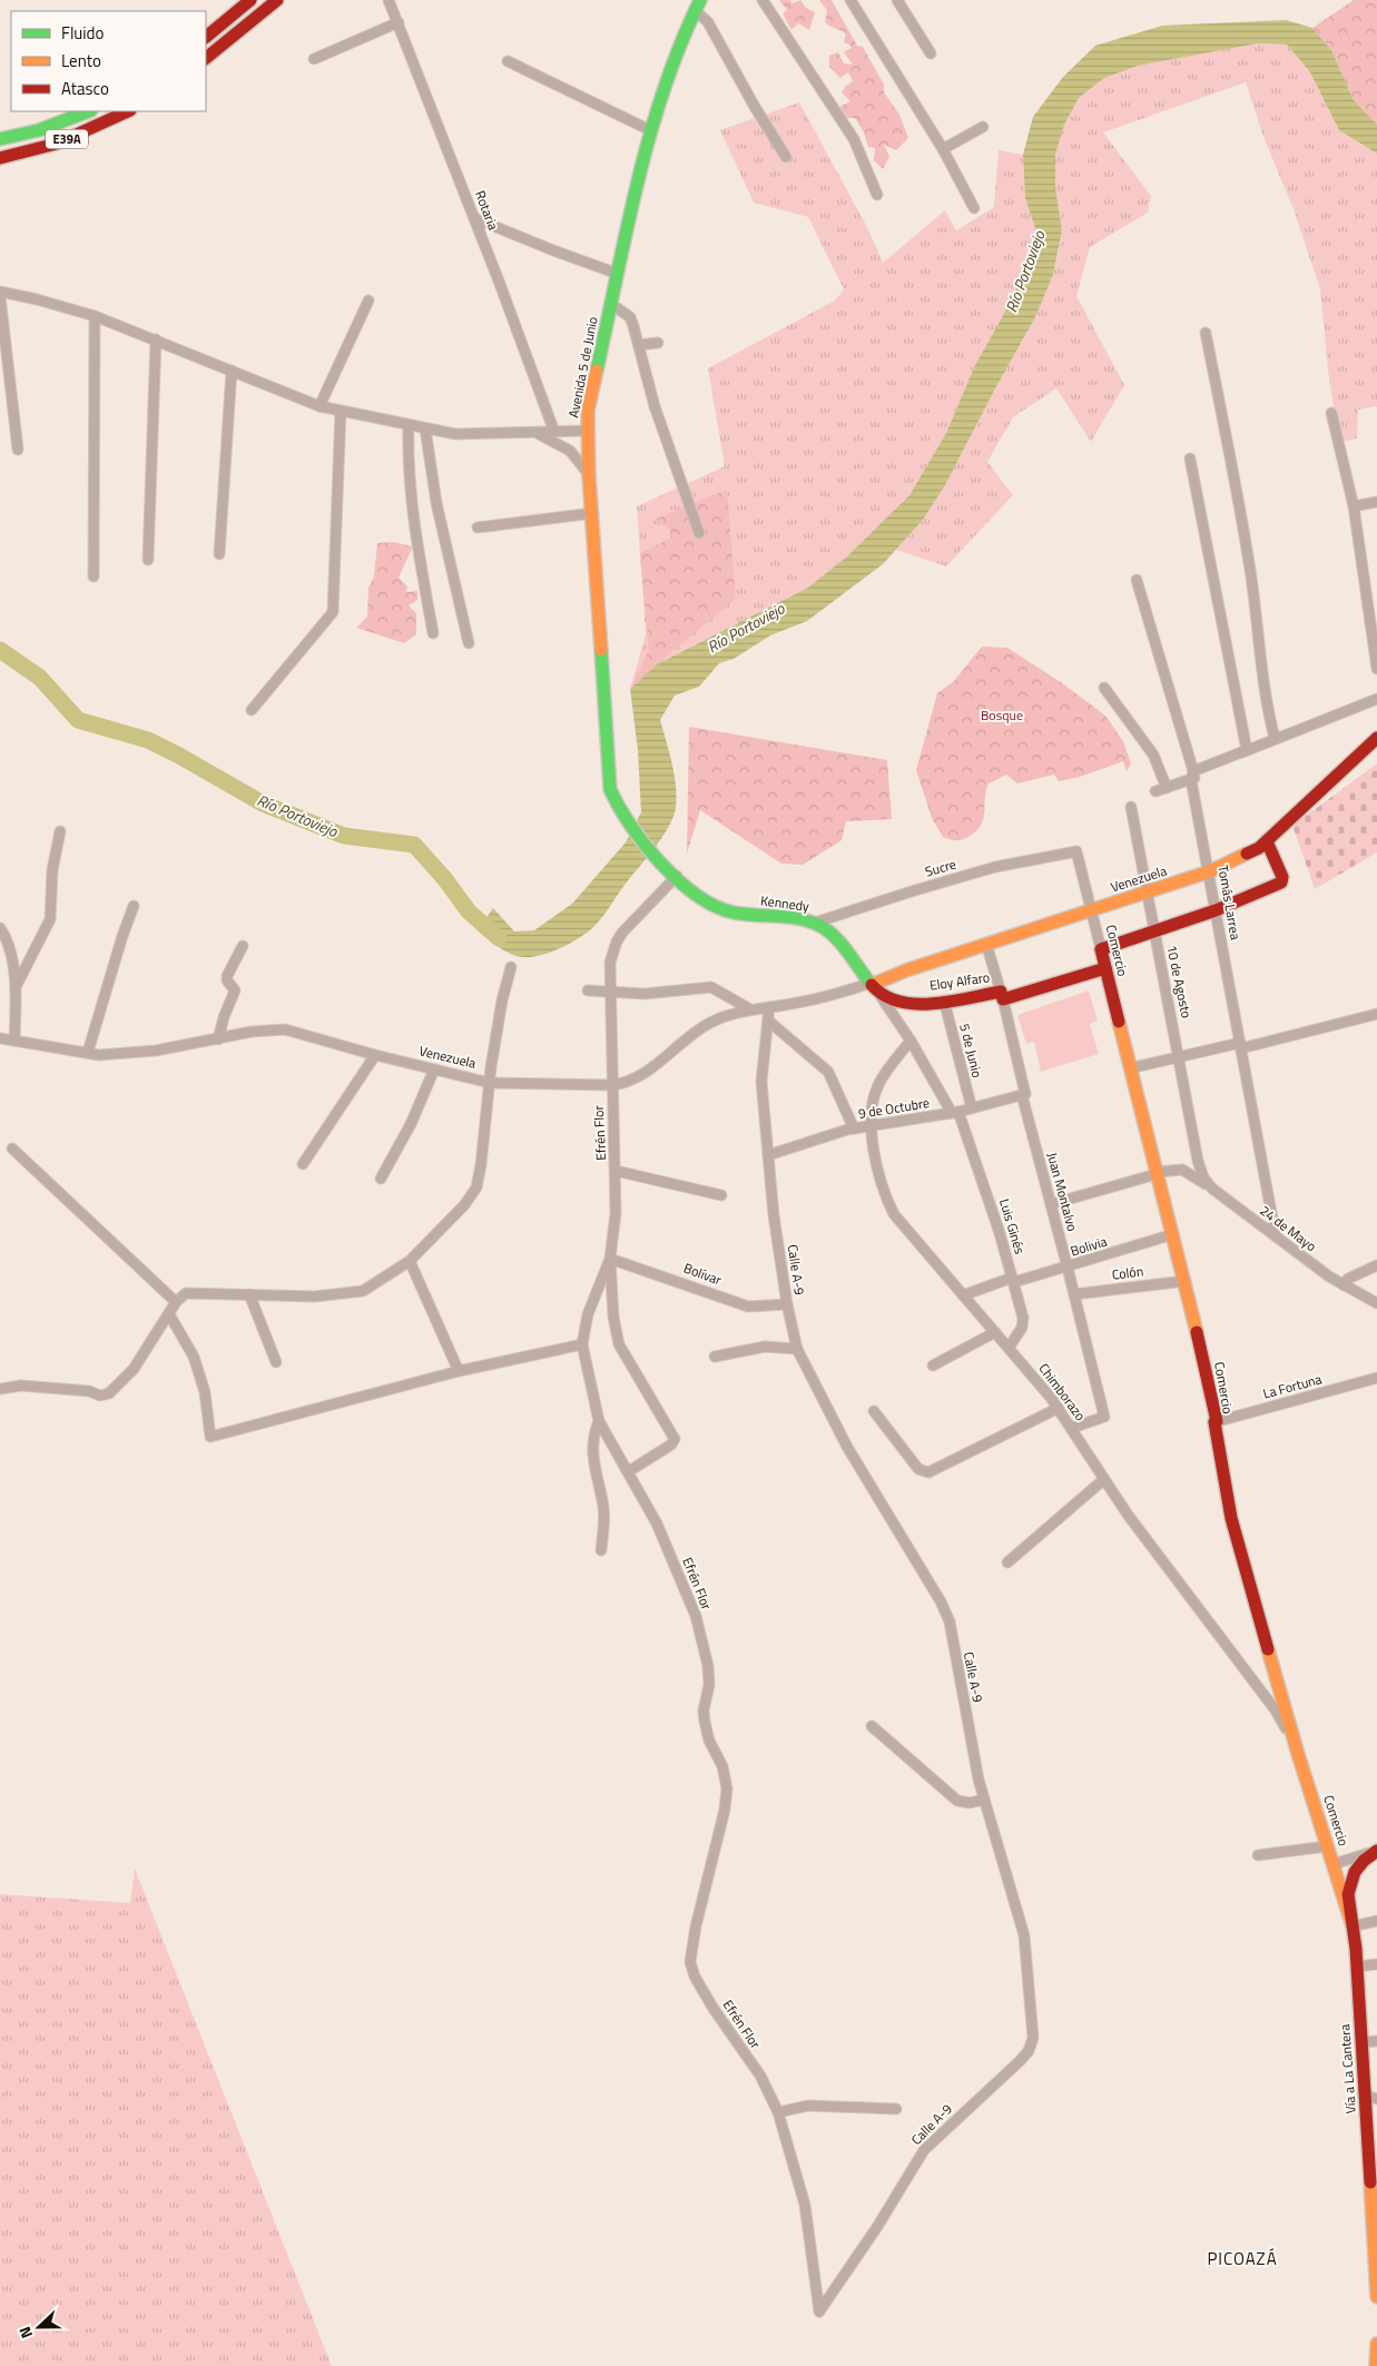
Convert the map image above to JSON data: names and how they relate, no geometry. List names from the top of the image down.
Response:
{
  "streets": {
    "street": [
      "E39A",
      "Rotaria",
      "Avenida 5 de Junio",
      "Sucre",
      "Venezuela",
      "Tomás Larrea",
      "Kennedy",
      "Comercio",
      "Eloy Alfaro",
      "10 de Agosto",
      "5 de Junio",
      "9 de Octubre",
      "Efrén Flor",
      "Juan Montalvo",
      "Luis Ginés",
      "24 de Mayo",
      "Bolivia",
      "Calle A-9",
      "Colón",
      "Bolívar",
      "La Fortuna",
      "Chimborazo",
      "Vía a La Cantera"
    ]
  },
  "crossings": [
    ["Avenida 5 de Junio", "Kennedy"],
    ["Sucre", "Kennedy"],
    ["Sucre", "Comercio"],
    ["Venezuela", "Tomás Larrea"],
    ["Venezuela", "Kennedy"],
    ["Venezuela", "Comercio"],
    ["Venezuela", "Eloy Alfaro"],
    ["Venezuela", "10 de Agosto"],
    ["Venezuela", "Efrén Flor"],
    ["Venezuela", "Juan Montalvo"],
    ["Venezuela", "Luis Ginés"],
    ["Venezuela", "Calle A-9"],
    ["Tomás Larrea", "24 de Mayo"],
    ["Kennedy", "Eloy Alfaro"],
    ["Kennedy", "Efrén Flor"],
    ["Kennedy", "Luis Ginés"],
    ["Comercio", "Eloy Alfaro"],
    ["Comercio", "Bolivia"],
    ["Comercio", "Colón"],
    ["Comercio", "La Fortuna"],
    ["Comercio", "Chimborazo"],
    ["Comercio", "Vía a La Cantera"],
    ["Eloy Alfaro", "5 de Junio"],
    ["Eloy Alfaro", "Juan Montalvo"],
    ["Eloy Alfaro", "Luis Ginés"],
    ["10 de Agosto", "24 de Mayo"],
    ["5 de Junio", "9 de Octubre"],
    ["9 de Octubre", "Juan Montalvo"],
    ["9 de Octubre", "Luis Ginés"],
    ["9 de Octubre", "Calle A-9"],
    ["9 de Octubre", "Chimborazo"],
    ["Efrén Flor", "Calle A-9"],
    ["Efrén Flor", "Bolívar"],
    ["Juan Montalvo", "Bolivia"],
    ["Juan Montalvo", "Colón"],
    ["Juan Montalvo", "Chimborazo"],
    ["Luis Ginés", "Bolivia"],
    ["Luis Ginés", "Chimborazo"],
    ["Bolivia", "Chimborazo"],
    ["Calle A-9", "Bolívar"]
  ],
  "districts": ["PICOAZÁ"],
  "water": ["Río Portoviejo"],
  "parks": ["Bosque"],
  "legend": ["Fluido", "Lento", "Atasco"],
  "north": "left"
}
